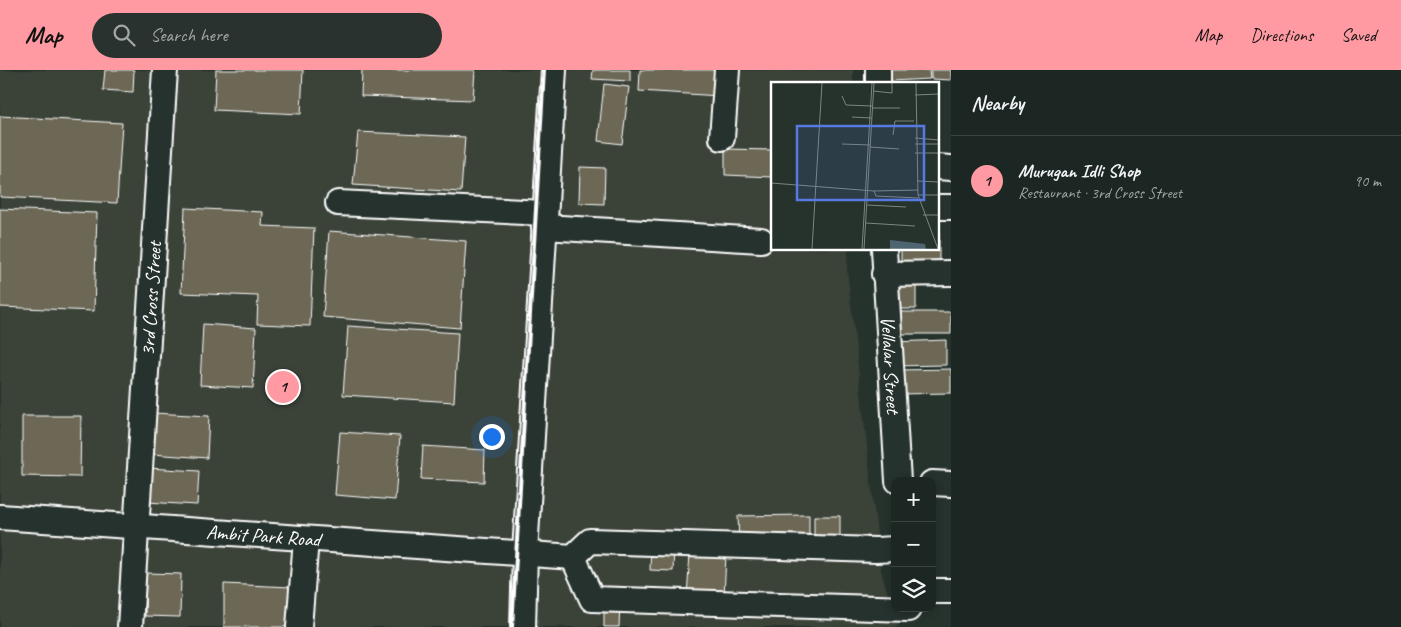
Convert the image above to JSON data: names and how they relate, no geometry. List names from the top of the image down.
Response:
{
  "streets": {
    "street": ["3rd Cross Street", "Vellalar Street", "Ambit Park Road"]
  },
  "crossings": [
    ["3rd Cross Street", "Ambit Park Road"]
  ],
  "page": {
    "header": "Map",
    "search": "Search here",
    "nav": ["Map", "Directions", "Saved"],
    "heading": "Nearby",
    "list": [
      {
        "mark": "1",
        "name": "Murugan Idli Shop",
        "note": "Restaurant · 3rd Cross Street",
        "value": "90 m"
      }
    ],
    "pins": "1",
    "map_buttons": ["+", "−"]
  }
}
